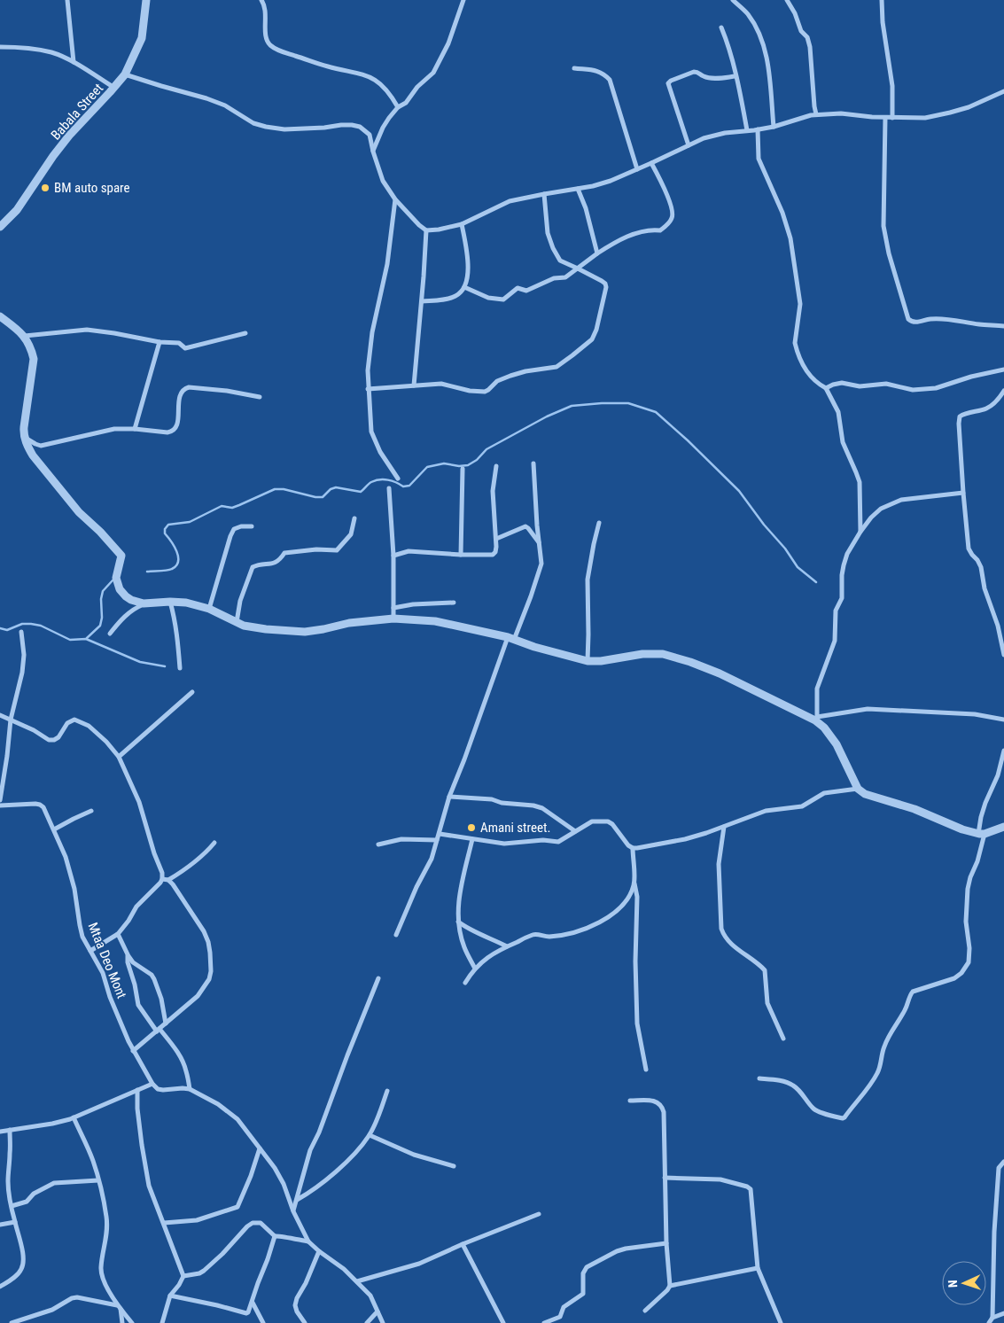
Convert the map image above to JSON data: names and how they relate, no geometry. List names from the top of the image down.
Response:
{
  "streets": {
    "street": ["Babala Street", "Mtaa Deo Mont"]
  },
  "places": ["BM auto spare", "Amani street."],
  "north": "left"
}
